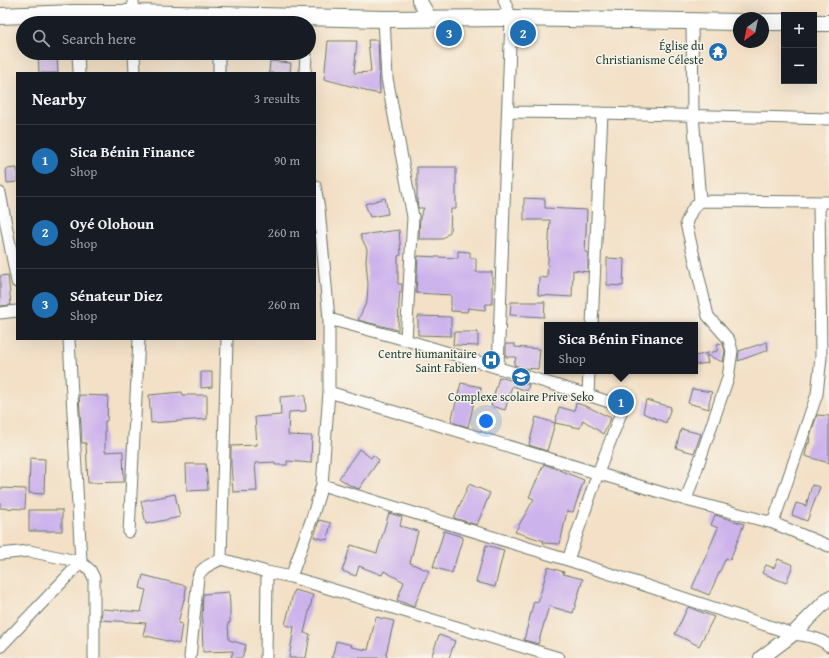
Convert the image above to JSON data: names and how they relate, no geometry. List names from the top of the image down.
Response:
{
  "places": {
    "temple": ["Église du Christianisme Céleste"],
    "hospital": ["Centre humanitaire Saint Fabien"],
    "school or university": ["Complexe scolaire Prive Seko"]
  },
  "north": "bottom left",
  "page": {
    "map_buttons": ["+", "−"],
    "search": "Search here",
    "pins": ["2", "3", "1"],
    "heading": ["Nearby", "3 results"],
    "list": [
      {
        "mark": "1",
        "name": "Sica Bénin Finance",
        "note": "Shop",
        "value": "90 m"
      },
      {
        "mark": "2",
        "name": "Oyé Olohoun",
        "note": "Shop",
        "value": "260 m"
      },
      {
        "mark": "3",
        "name": "Sénateur Diez",
        "note": "Shop",
        "value": "260 m"
      }
    ],
    "popup": ["Sica Bénin Finance", "Shop"]
  }
}
